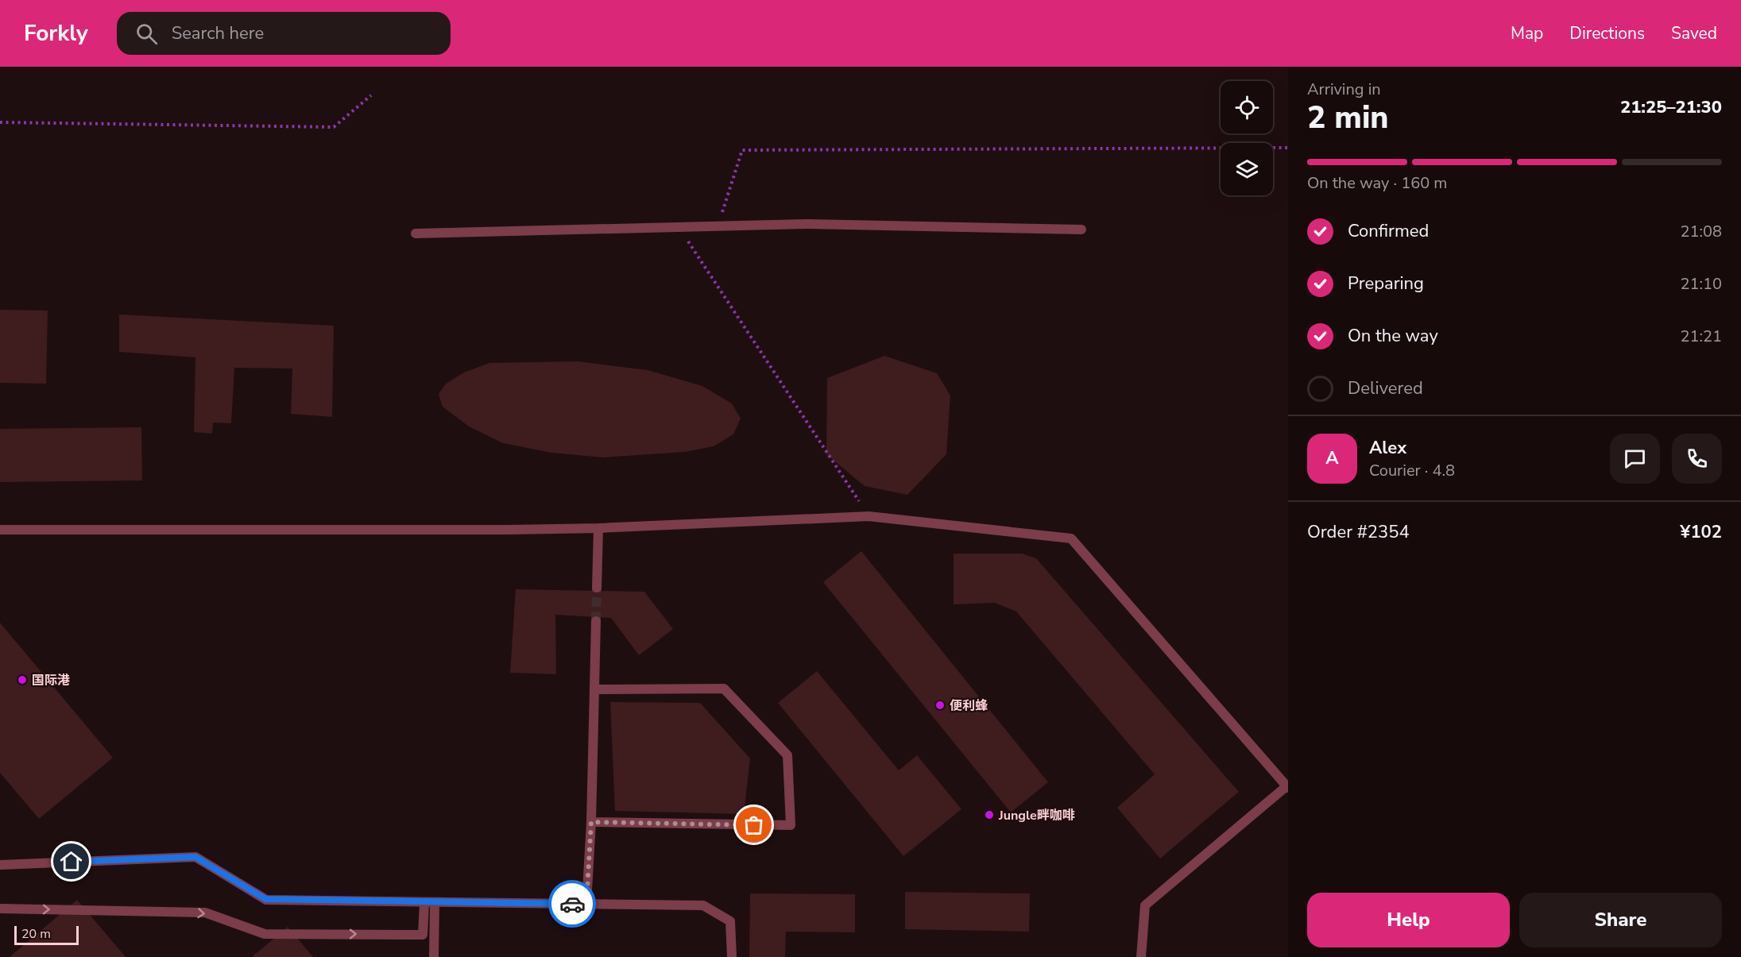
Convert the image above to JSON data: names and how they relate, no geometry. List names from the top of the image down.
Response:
{
  "places": ["国际港", "便利蜂", "Jungle畔咖啡"],
  "scale_bar": "20 m",
  "page": {
    "header": "Forkly",
    "search": "Search here",
    "nav": ["Map", "Directions", "Saved"],
    "heading": ["2 min", "Arriving in", "21:25–21:30"],
    "panel": [
      "Alex",
      "Courier · 4.8",
      "Order #2354",
      "¥102"
    ],
    "bar": "On the way · 160 m",
    "list": [
      ["Confirmed", "21:08"],
      ["Preparing", "21:10"],
      ["On the way", "21:21"],
      "Delivered"
    ],
    "round": "A",
    "buttons": ["Help", "Share"],
    "scale": "20 m"
  }
}
